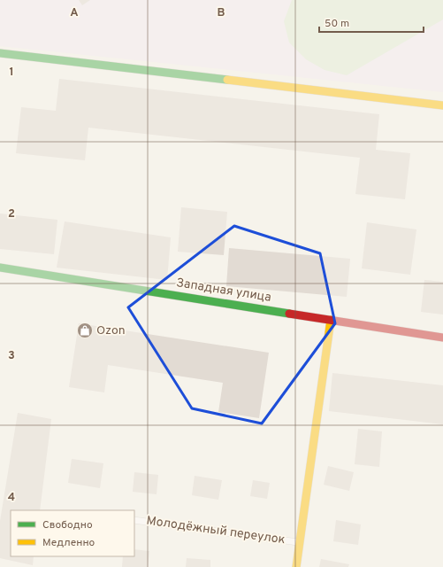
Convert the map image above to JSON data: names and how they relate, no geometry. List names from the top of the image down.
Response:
{
  "streets": {
    "street": ["Западная улица"],
    "lane": ["Молодёжный переулок"]
  },
  "places": {
    "shop": ["Ozon"]
  },
  "legend": ["Свободно", "Медленно"],
  "scale_bar": "50 m",
  "grid": {
    "columns": ["A", "B"],
    "rows": [
      "1",
      "2",
      "3",
      "4"
    ]
  }
}
